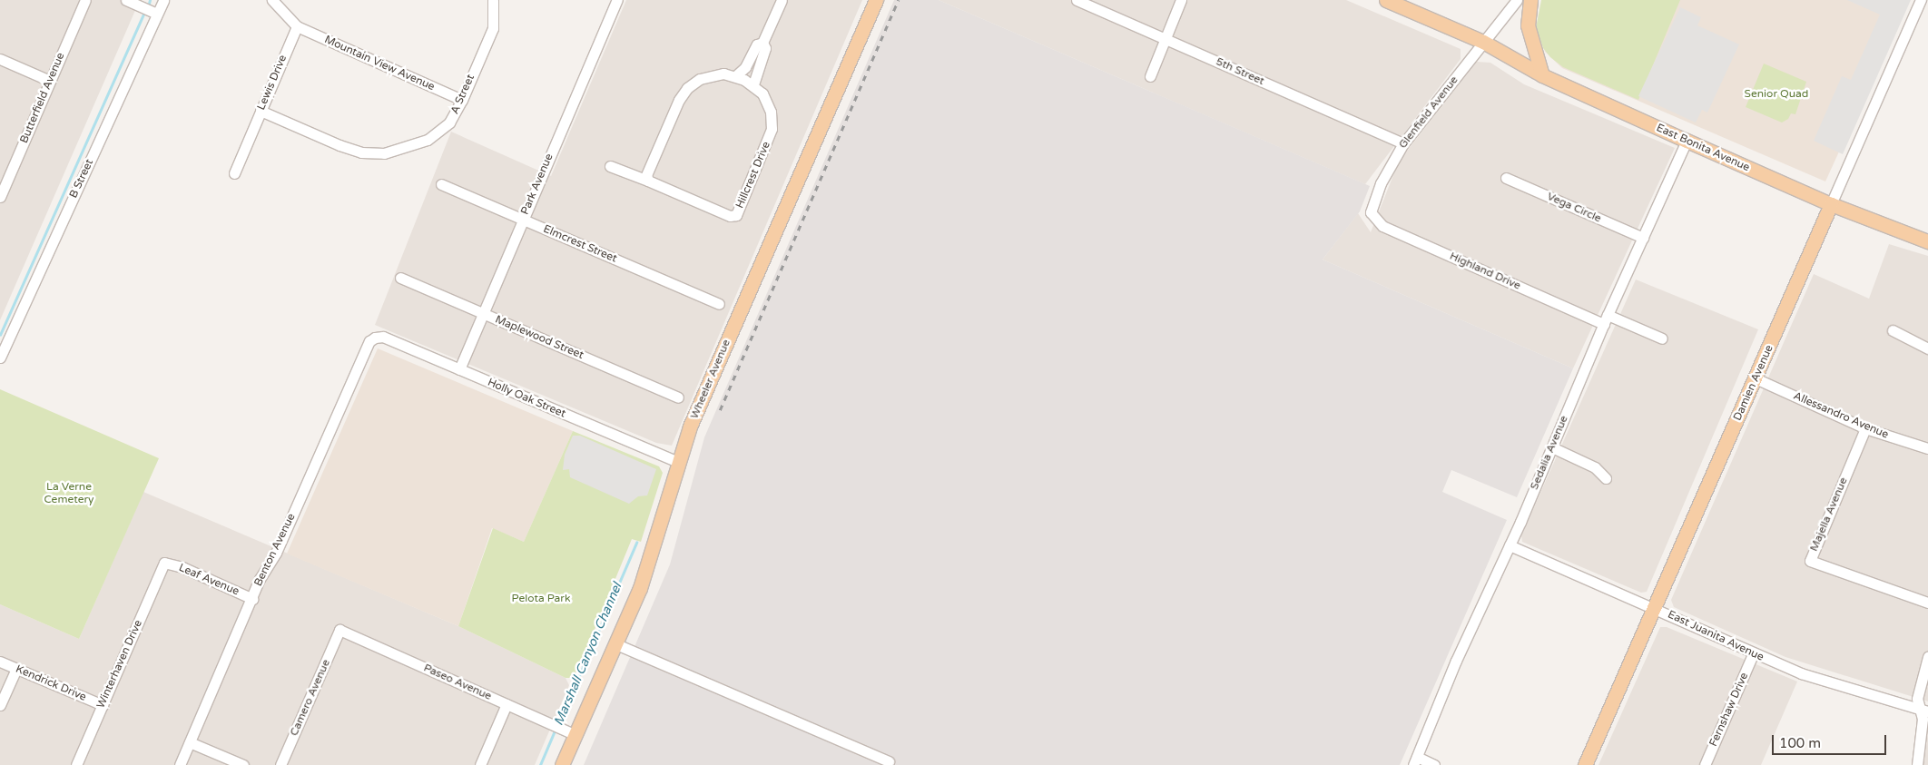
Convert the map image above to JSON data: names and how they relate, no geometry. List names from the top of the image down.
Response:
{
  "streets": {
    "main road": ["East Bonita Avenue", "Wheeler Avenue", "Damien Avenue"],
    "street": [
      "Mountain View Avenue",
      "5th Street",
      "Lewis Drive",
      "A Street",
      "Butterfield Avenue",
      "Glenfield Avenue",
      "Hillcrest Drive",
      "B Street",
      "Park Avenue",
      "Vega Circle",
      "Elmcrest Street",
      "Highland Drive",
      "Maplewood Street",
      "Holly Oak Street",
      "Allessandro Avenue",
      "Sedalia Avenue",
      "Majella Avenue",
      "Benton Avenue",
      "Leaf Avenue",
      "East Juanita Avenue",
      "Winterhaven Drive",
      "Paseo Avenue",
      "Kendrick Drive",
      "Camero Avenue",
      "Fernshaw Drive"
    ]
  },
  "crossings": [
    ["Mountain View Avenue", "Lewis Drive"],
    ["Mountain View Avenue", "A Street"],
    ["5th Street", "Glenfield Avenue"],
    ["Lewis Drive", "A Street"],
    ["Glenfield Avenue", "East Bonita Avenue"],
    ["Glenfield Avenue", "Highland Drive"],
    ["East Bonita Avenue", "Damien Avenue"],
    ["East Bonita Avenue", "Sedalia Avenue"],
    ["Park Avenue", "Elmcrest Street"],
    ["Park Avenue", "Maplewood Street"],
    ["Park Avenue", "Holly Oak Street"],
    ["Vega Circle", "Sedalia Avenue"],
    ["Highland Drive", "Sedalia Avenue"],
    ["Wheeler Avenue", "Holly Oak Street"],
    ["Wheeler Avenue", "Paseo Avenue"],
    ["Damien Avenue", "Allessandro Avenue"],
    ["Damien Avenue", "East Juanita Avenue"],
    ["Holly Oak Street", "Benton Avenue"],
    ["Allessandro Avenue", "Majella Avenue"],
    ["Sedalia Avenue", "East Juanita Avenue"],
    ["Benton Avenue", "Leaf Avenue"],
    ["Leaf Avenue", "Winterhaven Drive"],
    ["East Juanita Avenue", "Fernshaw Drive"],
    ["Winterhaven Drive", "Kendrick Drive"],
    ["Paseo Avenue", "Camero Avenue"]
  ],
  "water": ["Marshall Canyon Channel"],
  "parks": ["Senior Quad", "La Verne Cemetery", "Pelota Park"],
  "scale_bar": "100 m"
}
